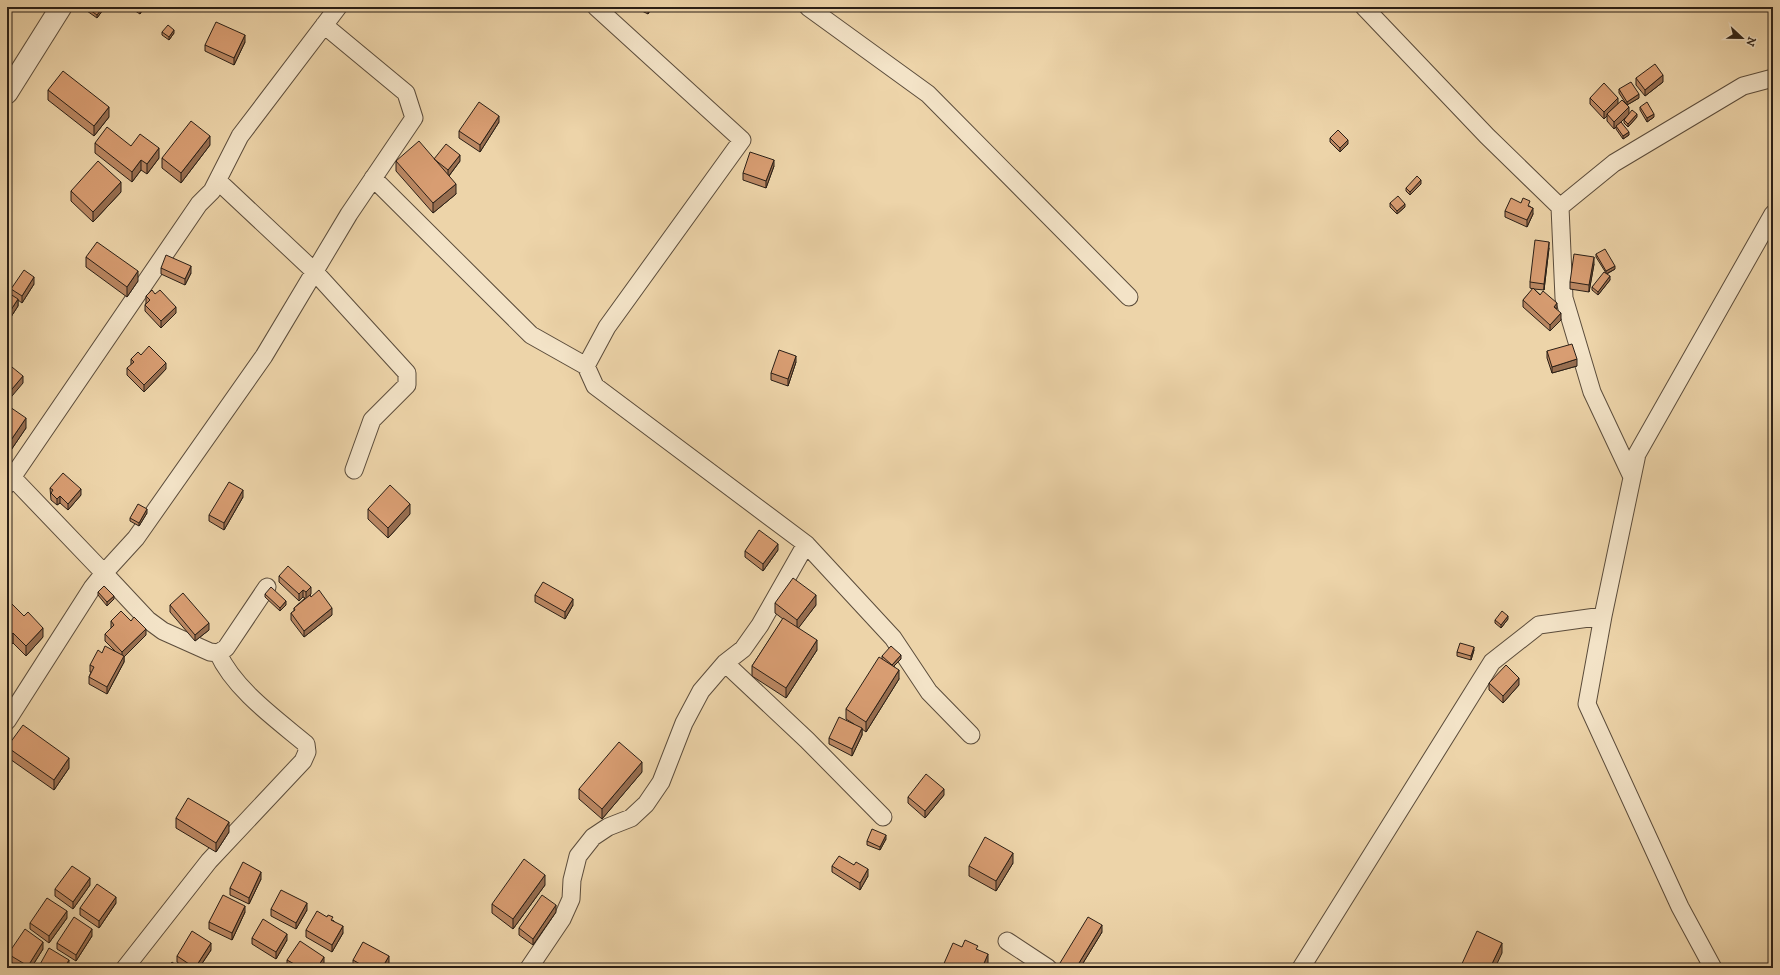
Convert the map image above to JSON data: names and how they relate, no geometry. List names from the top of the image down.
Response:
{
  "north": "right"
}
